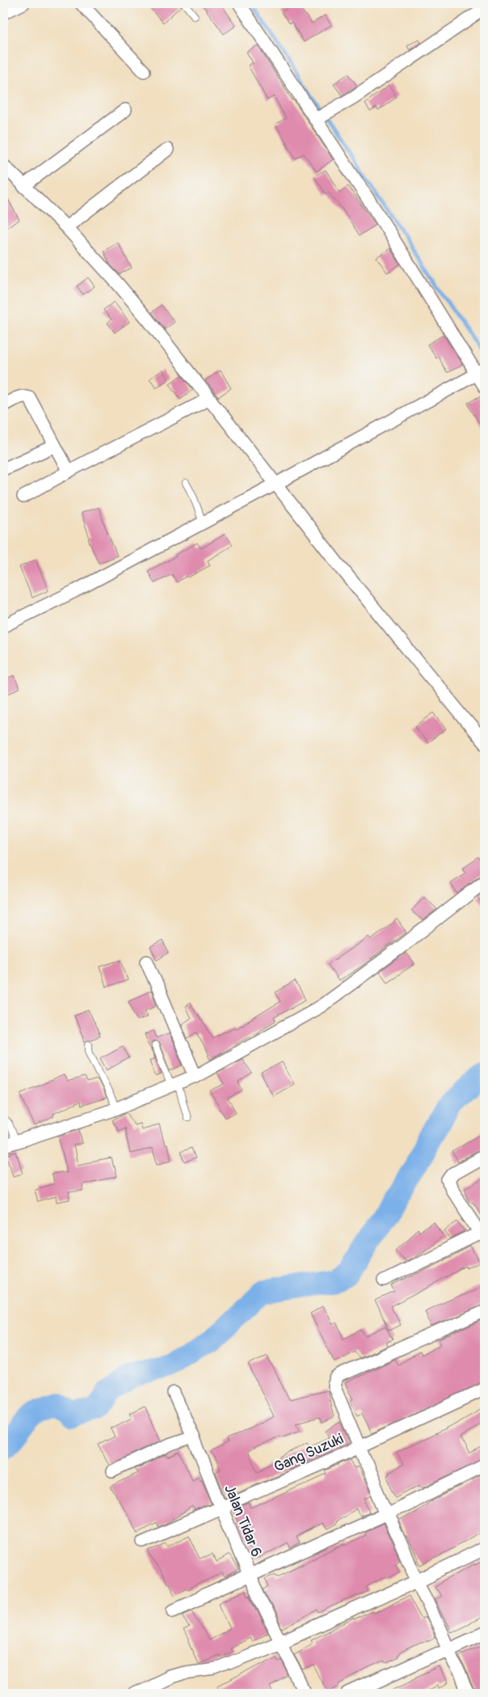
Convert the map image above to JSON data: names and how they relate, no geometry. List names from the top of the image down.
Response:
{
  "streets": {
    "street": ["Gang Suzuki", "Jalan Tidar 6"]
  },
  "crossings": [
    ["Gang Suzuki", "Jalan Tidar 6"]
  ]
}
